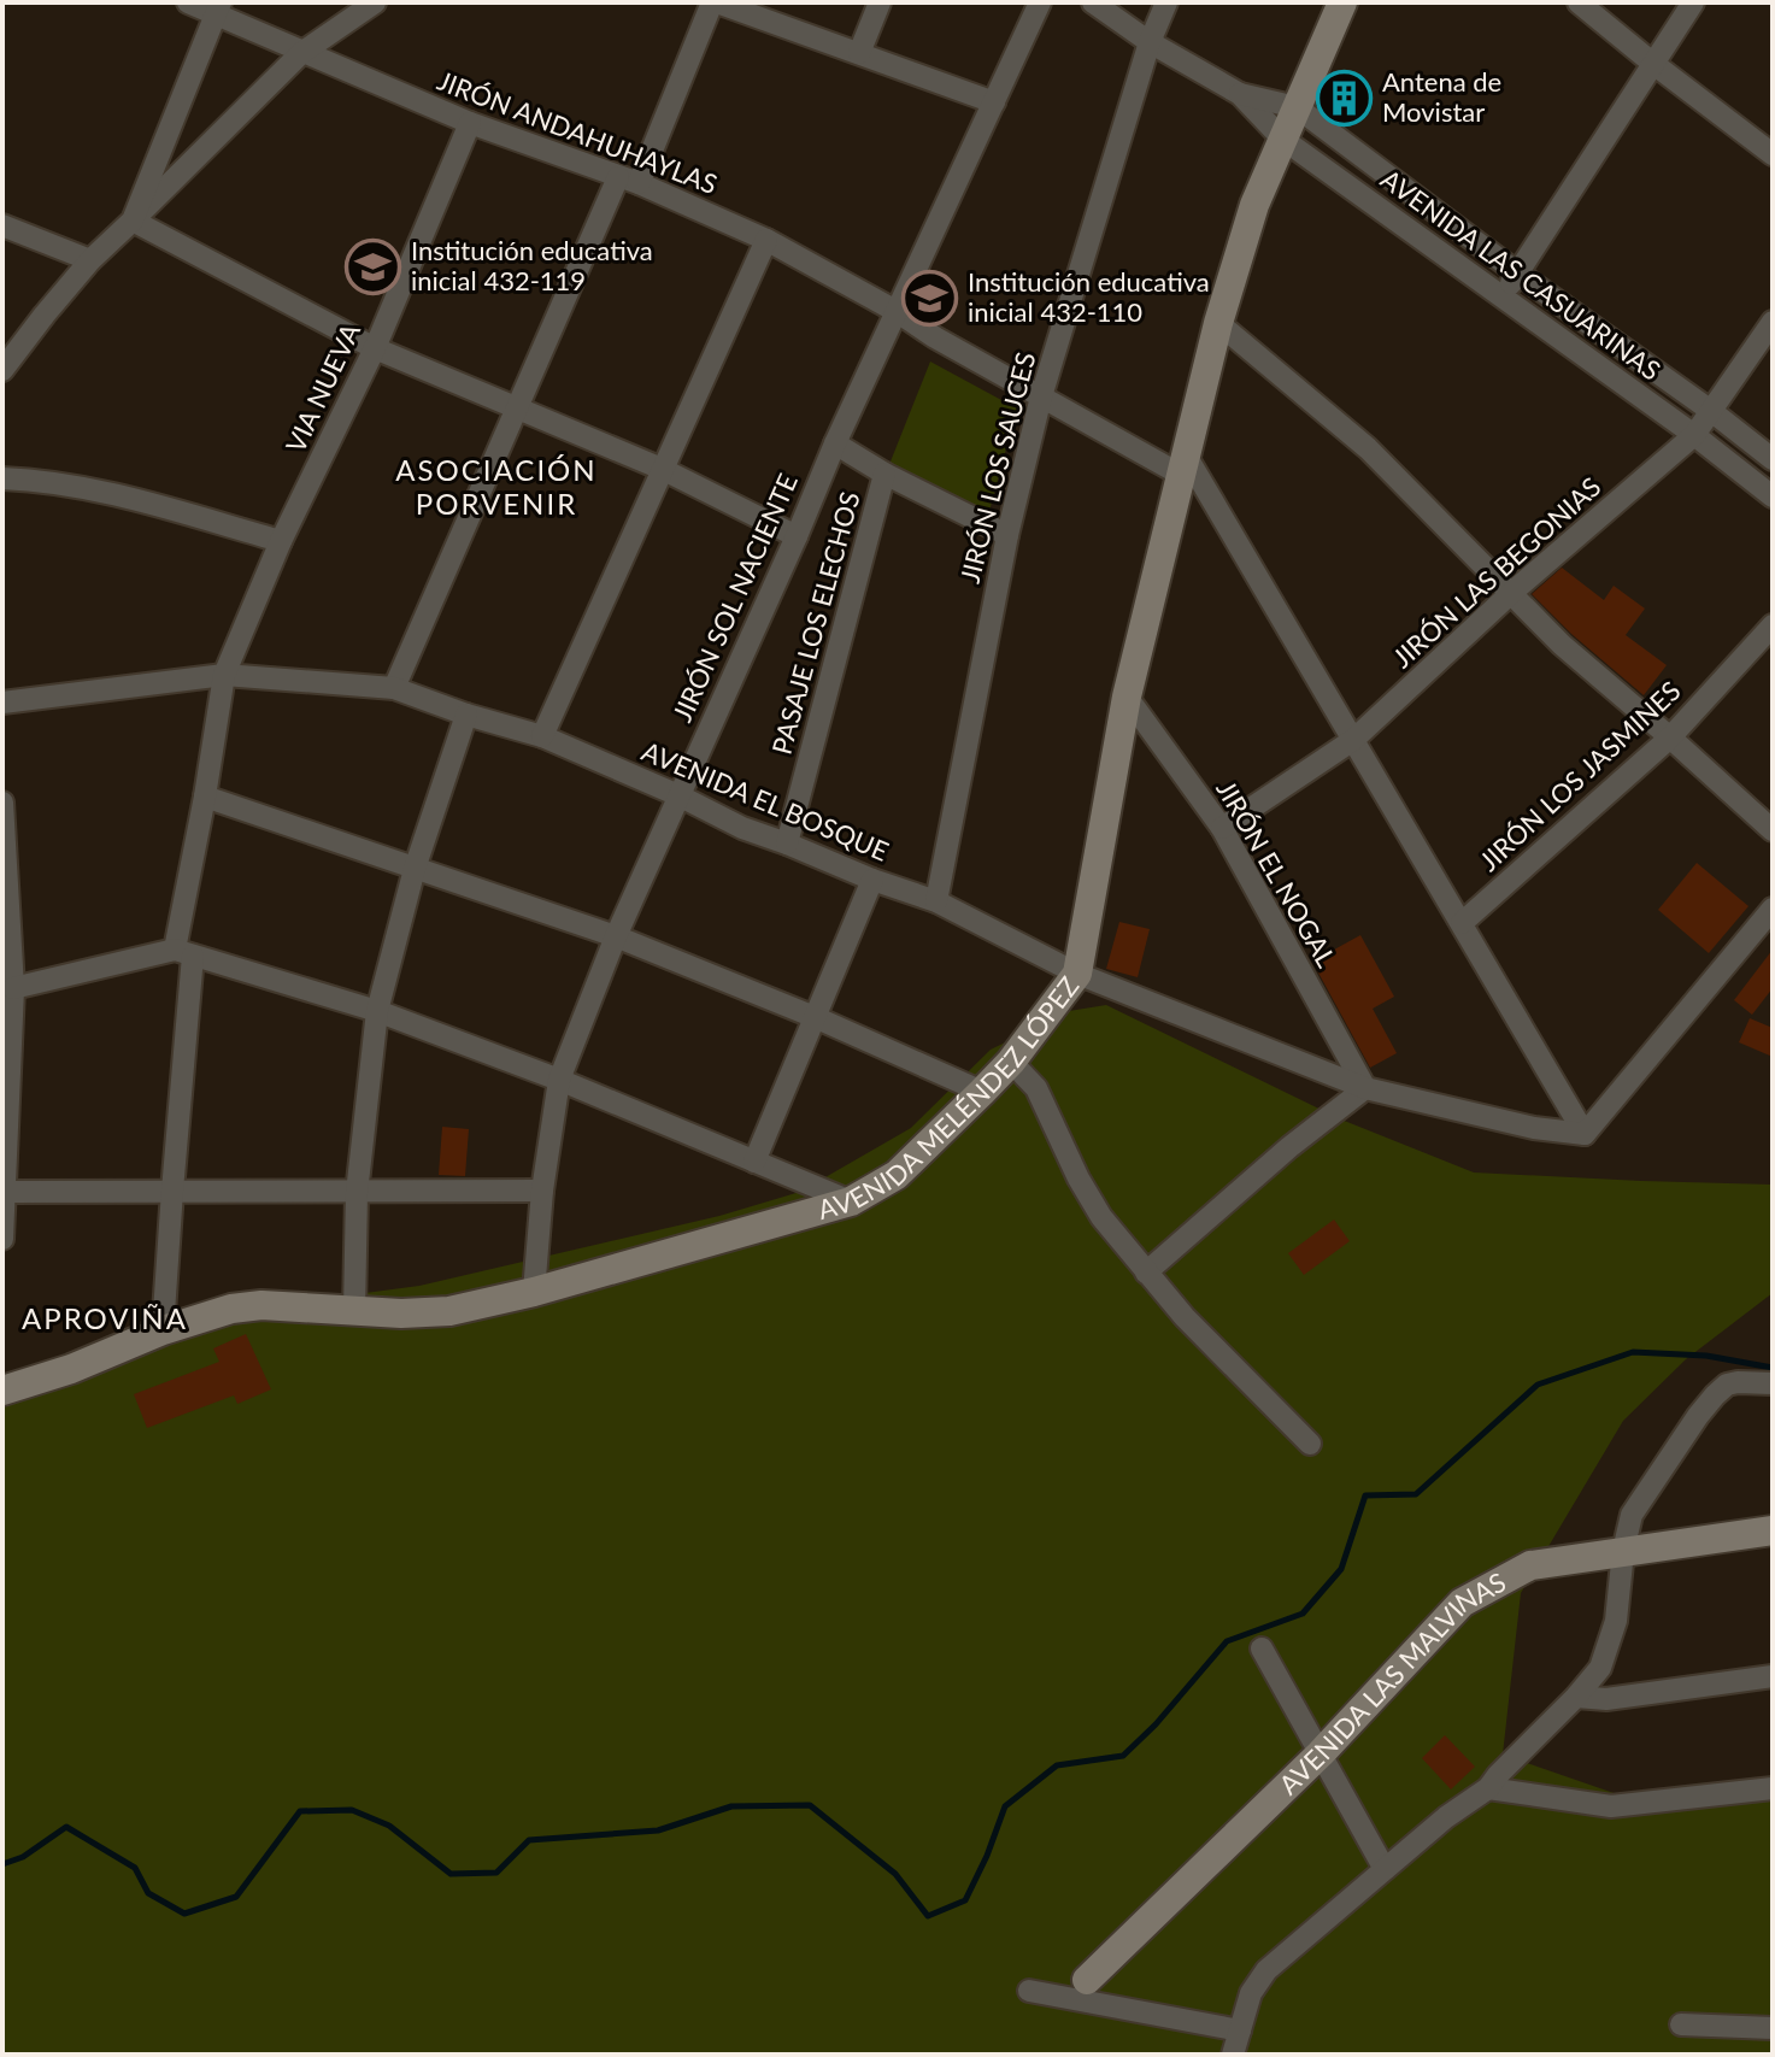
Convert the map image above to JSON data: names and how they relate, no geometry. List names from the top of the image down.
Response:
{
  "streets": {
    "street": [
      "JIRÓN ANDAHUHAYLAS",
      "AVENIDA LAS CASUARINAS",
      "VIA NUEVA",
      "JIRÓN LOS SAUCES",
      "JIRÓN LAS BEGONIAS",
      "JIRÓN SOL NACIENTE",
      "PASAJE LOS ELECHOS",
      "JIRÓN LOS JASMINES",
      "AVENIDA EL BOSQUE",
      "JIRÓN EL NOGAL",
      "AVENIDA MELÉNDEZ LÓPEZ",
      "AVENIDA LAS MALVINAS"
    ]
  },
  "crossings": [
    ["JIRÓN ANDAHUHAYLAS", "VIA NUEVA"],
    ["JIRÓN ANDAHUHAYLAS", "JIRÓN LOS SAUCES"],
    ["JIRÓN ANDAHUHAYLAS", "JIRÓN SOL NACIENTE"],
    ["JIRÓN ANDAHUHAYLAS", "AVENIDA MELÉNDEZ LÓPEZ"],
    ["AVENIDA LAS CASUARINAS", "JIRÓN LOS SAUCES"],
    ["AVENIDA LAS CASUARINAS", "JIRÓN LAS BEGONIAS"],
    ["AVENIDA LAS CASUARINAS", "AVENIDA MELÉNDEZ LÓPEZ"],
    ["VIA NUEVA", "AVENIDA EL BOSQUE"],
    ["VIA NUEVA", "AVENIDA MELÉNDEZ LÓPEZ"],
    ["JIRÓN LOS SAUCES", "AVENIDA EL BOSQUE"],
    ["JIRÓN LAS BEGONIAS", "JIRÓN EL NOGAL"],
    ["JIRÓN SOL NACIENTE", "AVENIDA EL BOSQUE"],
    ["JIRÓN SOL NACIENTE", "AVENIDA MELÉNDEZ LÓPEZ"],
    ["PASAJE LOS ELECHOS", "AVENIDA EL BOSQUE"],
    ["AVENIDA EL BOSQUE", "JIRÓN EL NOGAL"],
    ["AVENIDA EL BOSQUE", "AVENIDA MELÉNDEZ LÓPEZ"],
    ["JIRÓN EL NOGAL", "AVENIDA MELÉNDEZ LÓPEZ"]
  ],
  "districts": ["ASOCIACIÓN PORVENIR", "APROVIÑA"],
  "places": {
    "building": ["Antena de Movistar"],
    "school or university": ["Institución educativa inicial 432-119", "Institución educativa inicial 432-110"]
  }
}
